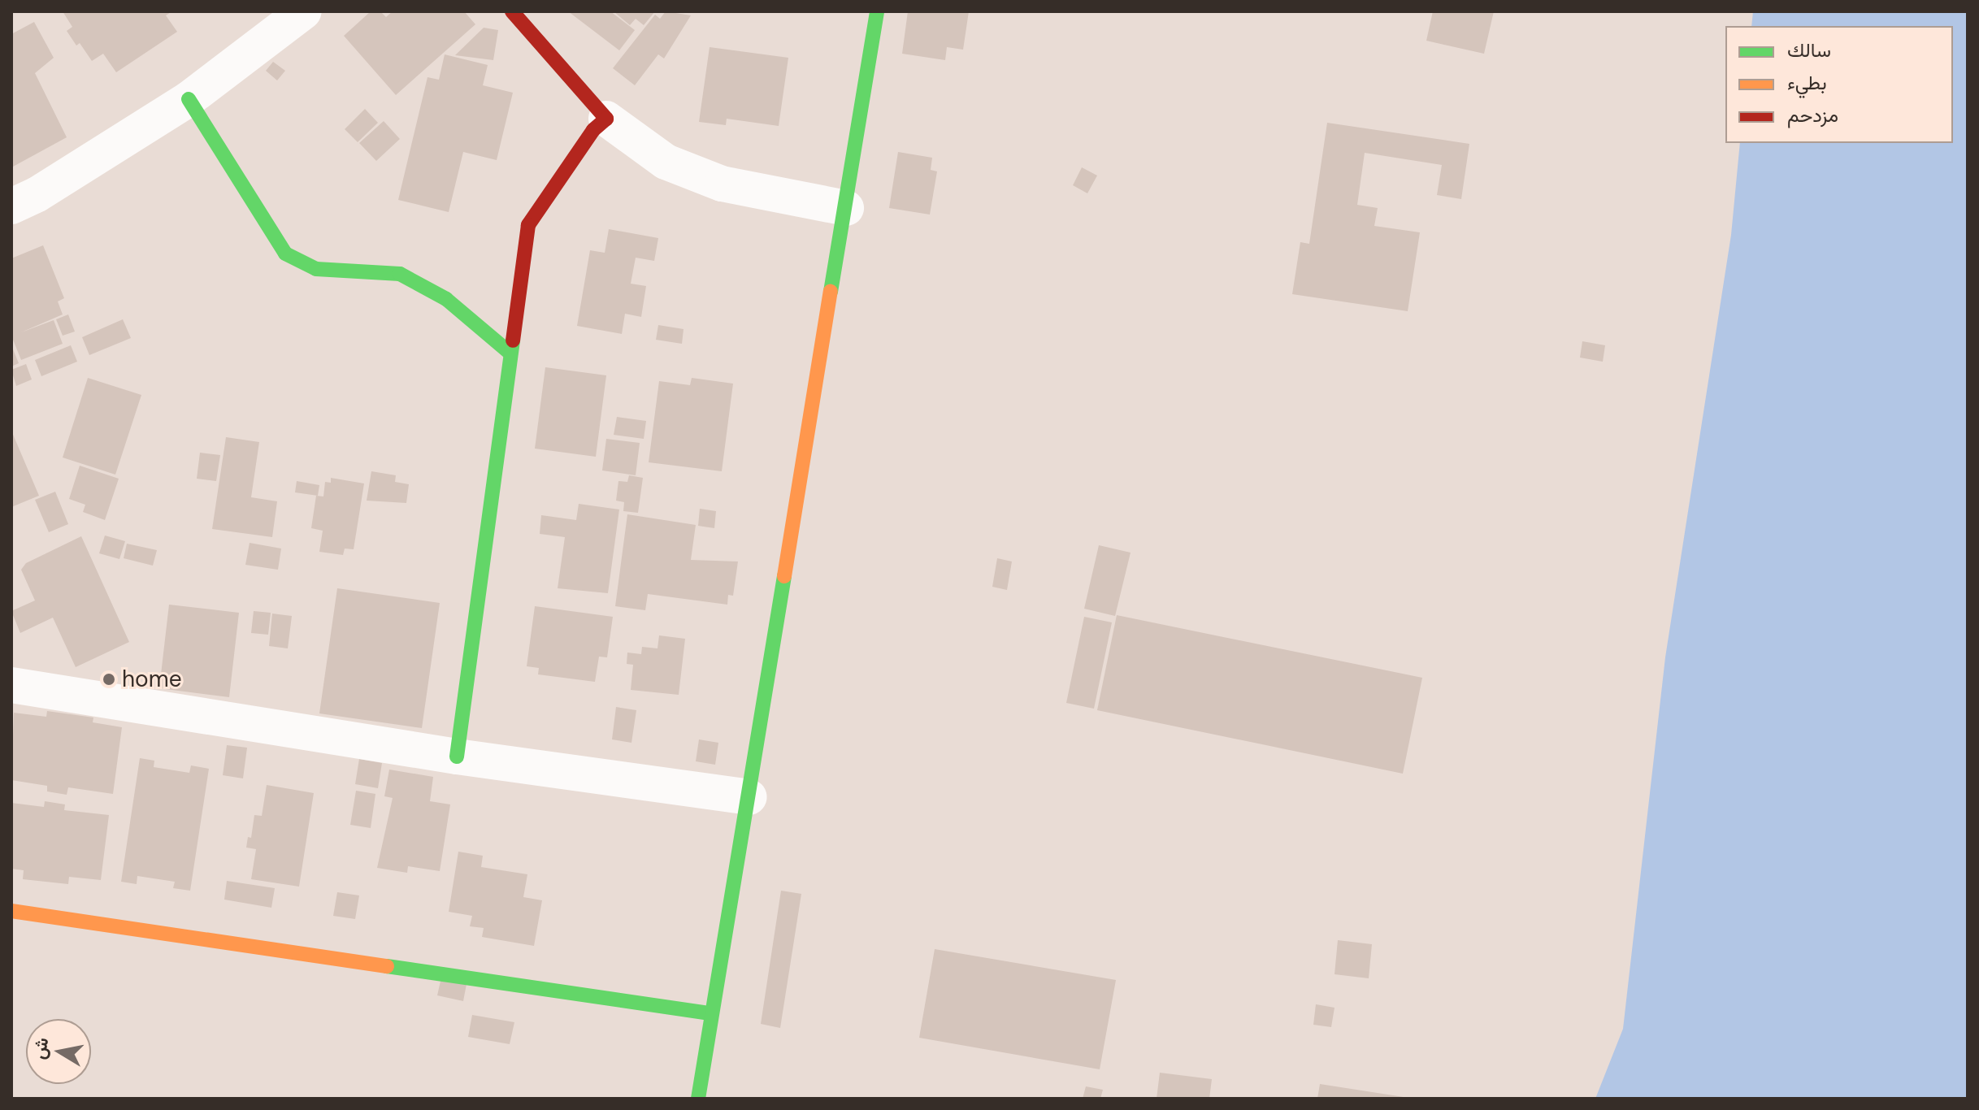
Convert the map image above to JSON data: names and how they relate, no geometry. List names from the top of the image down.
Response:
{
  "places": ["home"],
  "legend": ["سالك", "بطيء", "مزدحم"],
  "north": "left"
}
